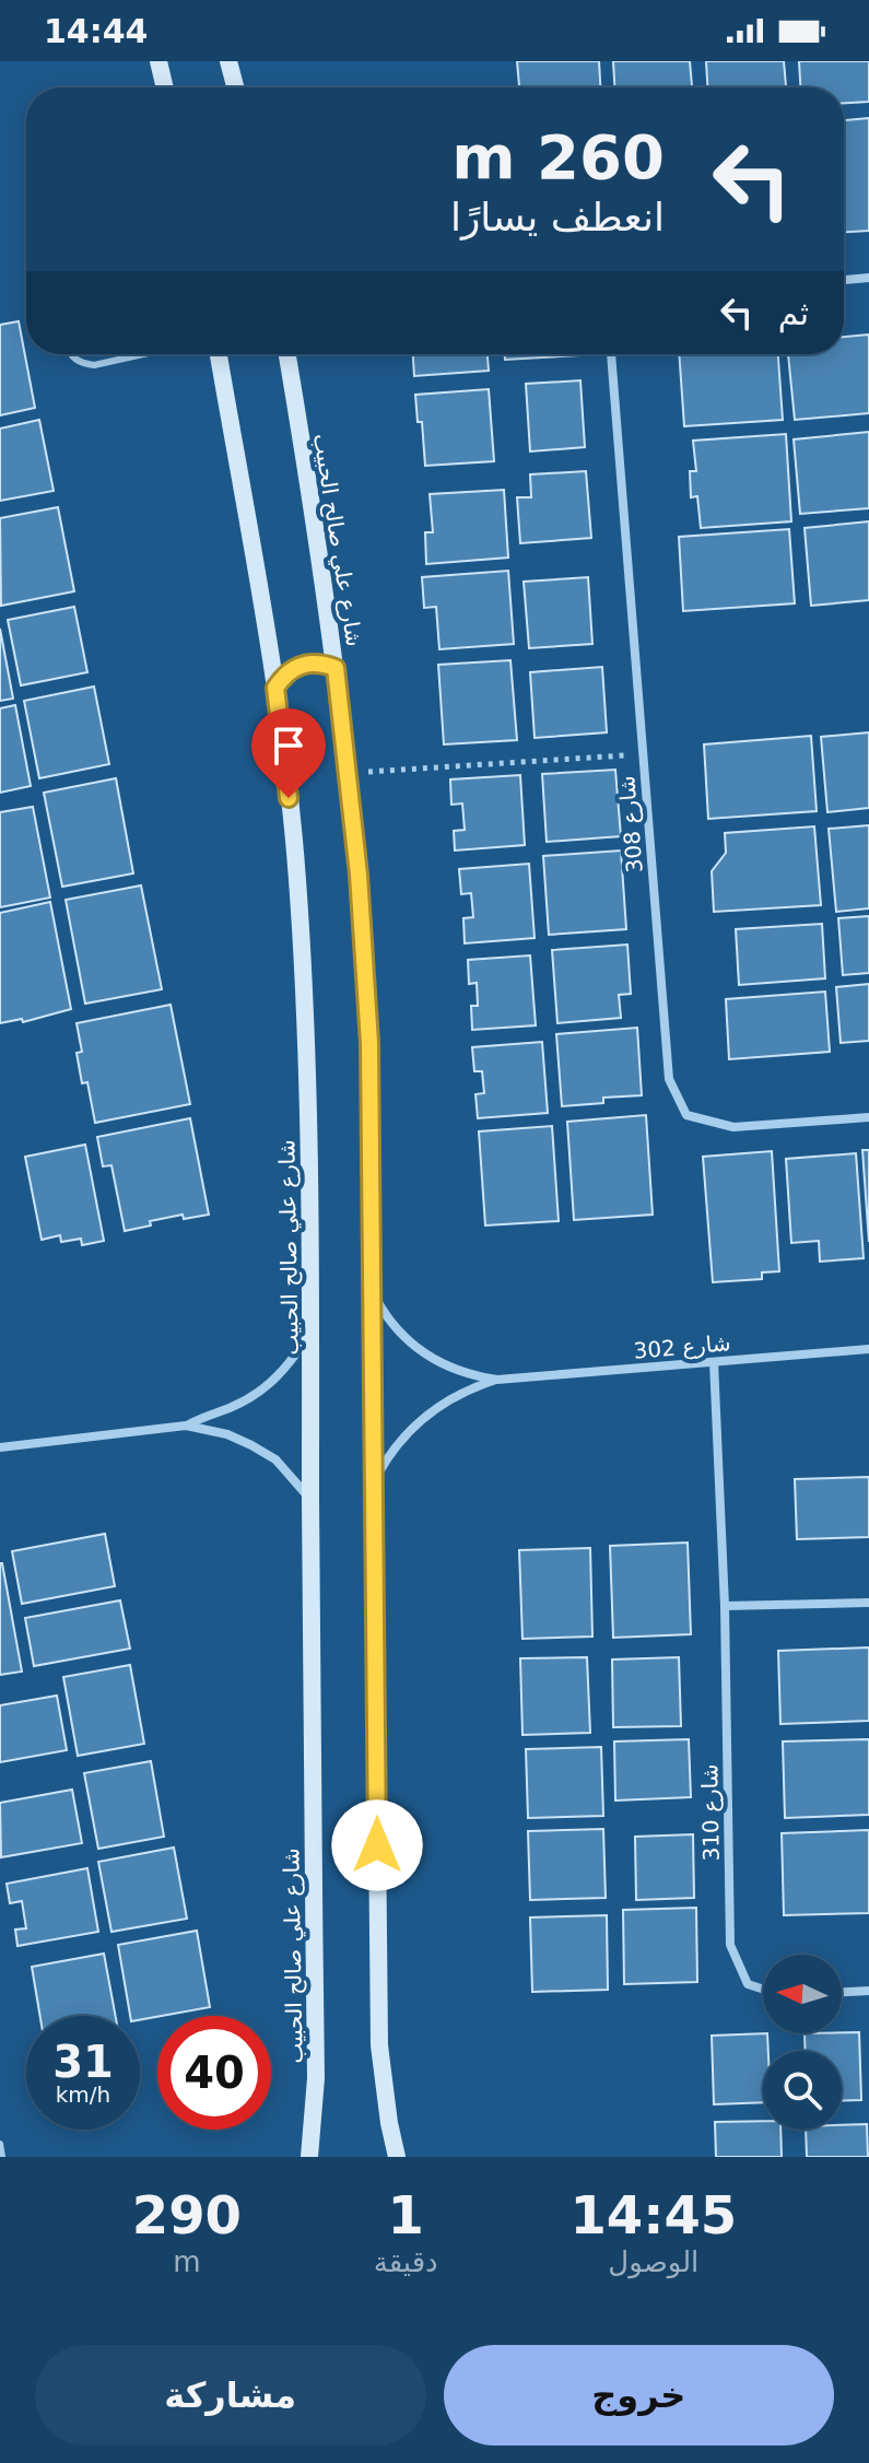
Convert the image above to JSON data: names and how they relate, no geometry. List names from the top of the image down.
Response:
{
  "streets": {
    "street": [
      "شارع علي صالح الحبيب",
      "شارع 308",
      "شارع 302",
      "شارع 310"
    ]
  },
  "crossings": [
    ["شارع علي صالح الحبيب", "شارع 302"],
    ["شارع 302", "شارع 310"]
  ],
  "north": "left",
  "page": {
    "status": "14:44",
    "turn": ["260 m", "انعطف يسارًا"],
    "then": "ثم",
    "speed": "31 km/h",
    "limit": "40",
    "eta": [
      "14:45",
      "الوصول",
      "1",
      "دقيقة",
      "290",
      "m"
    ],
    "buttons": ["خروج", "مشاركة"]
  }
}
